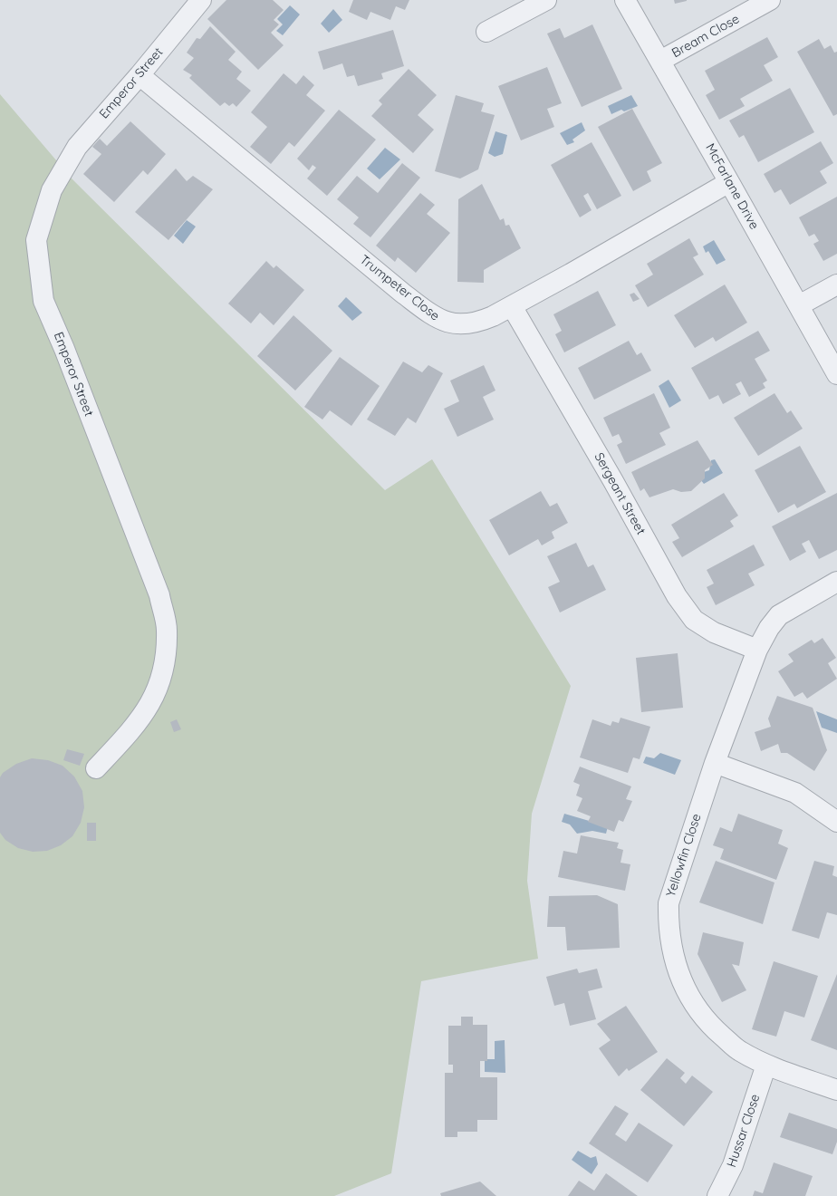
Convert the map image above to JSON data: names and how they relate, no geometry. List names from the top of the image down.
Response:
{
  "streets": {
    "street": [
      "Bream Close",
      "Emperor Street",
      "McFarlane Drive",
      "Trumpeter Close",
      "Sergeant Street",
      "Yellowfin Close",
      "Hussar Close"
    ]
  },
  "crossings": [
    ["Bream Close", "McFarlane Drive"],
    ["Emperor Street", "Trumpeter Close"],
    ["McFarlane Drive", "Trumpeter Close"],
    ["Trumpeter Close", "Sergeant Street"],
    ["Sergeant Street", "Yellowfin Close"],
    ["Yellowfin Close", "Hussar Close"]
  ]
}
